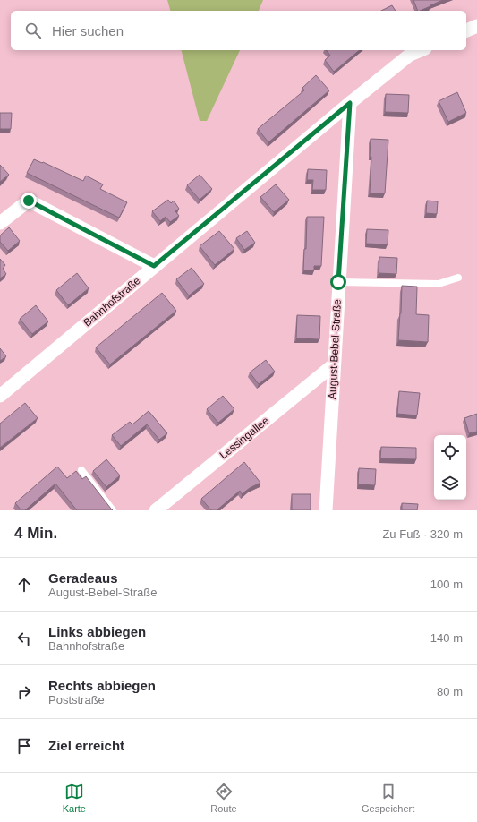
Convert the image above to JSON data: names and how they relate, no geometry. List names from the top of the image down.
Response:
{
  "streets": {
    "street": ["Bahnhofstraße", "August-Bebel-Straße", "Lessingallee"]
  },
  "crossings": [
    ["Bahnhofstraße", "August-Bebel-Straße"],
    ["August-Bebel-Straße", "Lessingallee"]
  ],
  "page": {
    "search": "Hier suchen",
    "heading": ["4 Min.", "Zu Fuß · 320 m"],
    "list": [
      ["Geradeaus", "August-Bebel-Straße", "100 m"],
      ["Links abbiegen", "Bahnhofstraße", "140 m"],
      ["Rechts abbiegen", "Poststraße", "80 m"],
      "Ziel erreicht"
    ],
    "nav": ["Karte", "Route", "Gespeichert"]
  }
}
